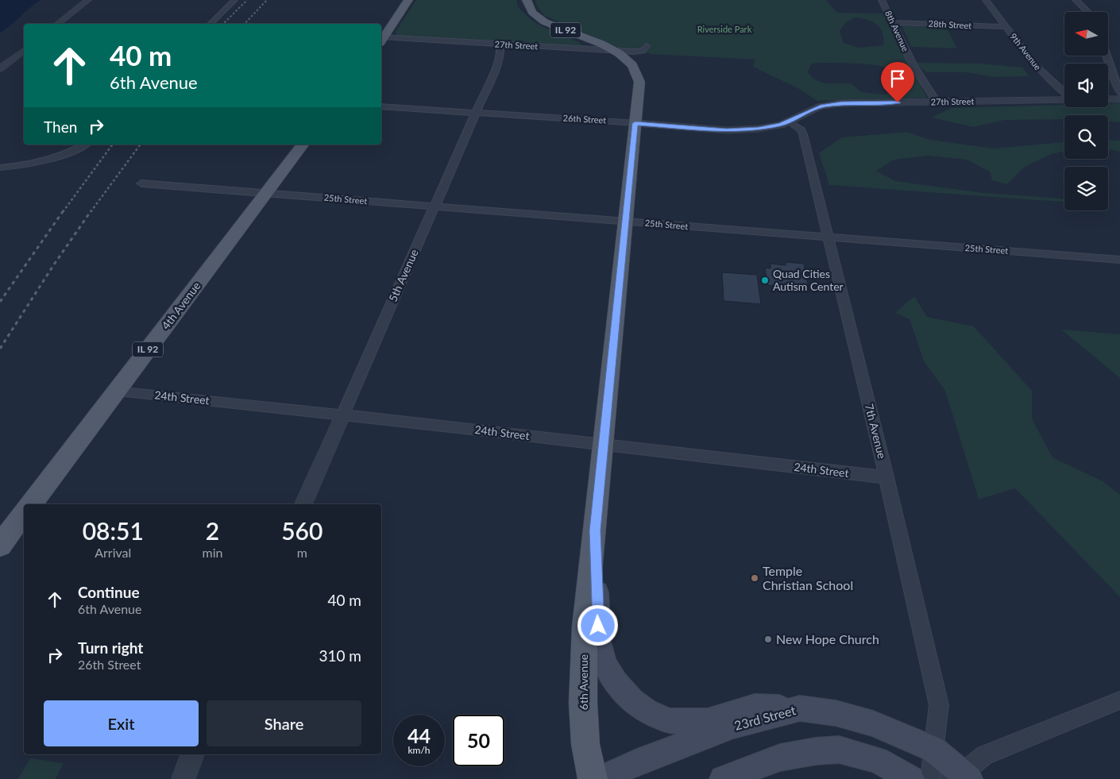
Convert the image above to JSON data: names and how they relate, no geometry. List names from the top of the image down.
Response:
{
  "streets": {
    "main road": [
      "IL 92",
      "4th Avenue",
      "6th Avenue",
      "23rd Street"
    ],
    "street": [
      "28th Street",
      "8th Avenue",
      "27th Street",
      "9th Avenue",
      "26th Street",
      "25th Street",
      "5th Avenue",
      "24th Street",
      "7th Avenue"
    ]
  },
  "crossings": [
    ["28th Street", "8th Avenue"],
    ["28th Street", "9th Avenue"],
    ["IL 92", "27th Street"],
    ["IL 92", "6th Avenue"],
    ["8th Avenue", "27th Street"],
    ["27th Street", "26th Street"],
    ["27th Street", "5th Avenue"],
    ["27th Street", "7th Avenue"],
    ["27th Street", "6th Avenue"],
    ["26th Street", "5th Avenue"],
    ["26th Street", "7th Avenue"],
    ["26th Street", "6th Avenue"],
    ["25th Street", "5th Avenue"],
    ["25th Street", "4th Avenue"],
    ["25th Street", "7th Avenue"],
    ["25th Street", "6th Avenue"],
    ["5th Avenue", "24th Street"],
    ["4th Avenue", "24th Street"],
    ["24th Street", "7th Avenue"],
    ["24th Street", "6th Avenue"],
    ["7th Avenue", "23rd Street"]
  ],
  "parks": ["Riverside Park"],
  "places": ["Quad Cities Autism Center", "Temple Christian School", "New Hope Church"],
  "north": "left",
  "page": {
    "turn": ["40 m", "6th Avenue"],
    "then": "Then",
    "eta": [
      "08:51",
      "Arrival",
      "2",
      "min",
      "560",
      "m"
    ],
    "list": [
      {
        "name": "Continue",
        "note": "6th Avenue",
        "value": "40 m"
      },
      {
        "name": "Turn right",
        "note": "26th Street",
        "value": "310 m"
      }
    ],
    "buttons": ["Exit", "Share"],
    "speed": "44 km/h",
    "limit": "50"
  }
}
